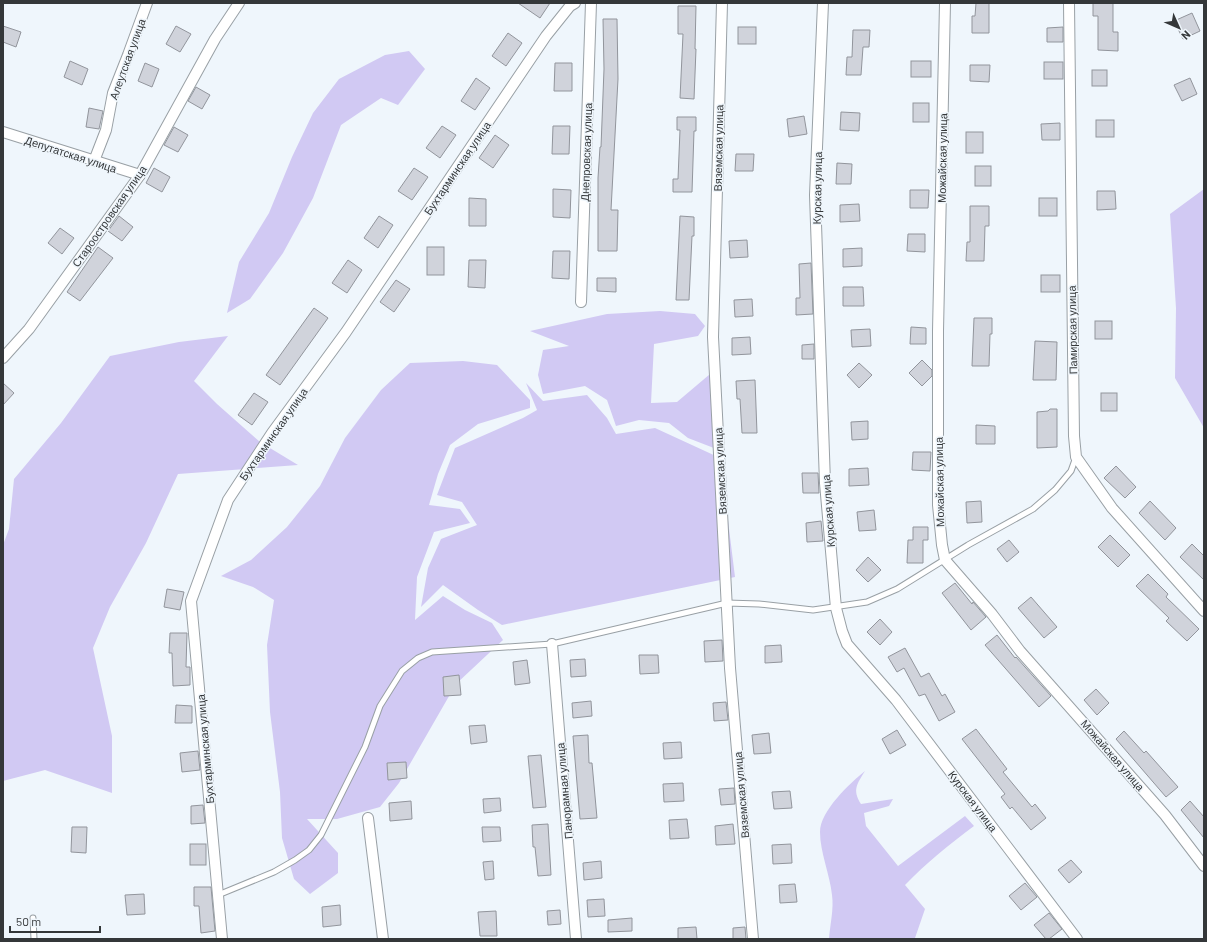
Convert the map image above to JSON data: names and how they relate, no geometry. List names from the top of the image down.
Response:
{
  "streets": {
    "street": [
      "Алеутская улица",
      "Вяземская улица",
      "Днепровская улица",
      "Депутатская улица",
      "Можайская улица",
      "Бухтарминская улица",
      "Курская улица",
      "Староостровская улица",
      "Памирская улица",
      "Панорамная улица"
    ]
  },
  "crossings": [
    ["Алеутская улица", "Депутатская улица"],
    ["Депутатская улица", "Староостровская улица"]
  ],
  "scale_bar": "50 m",
  "north": "bottom right"
}
